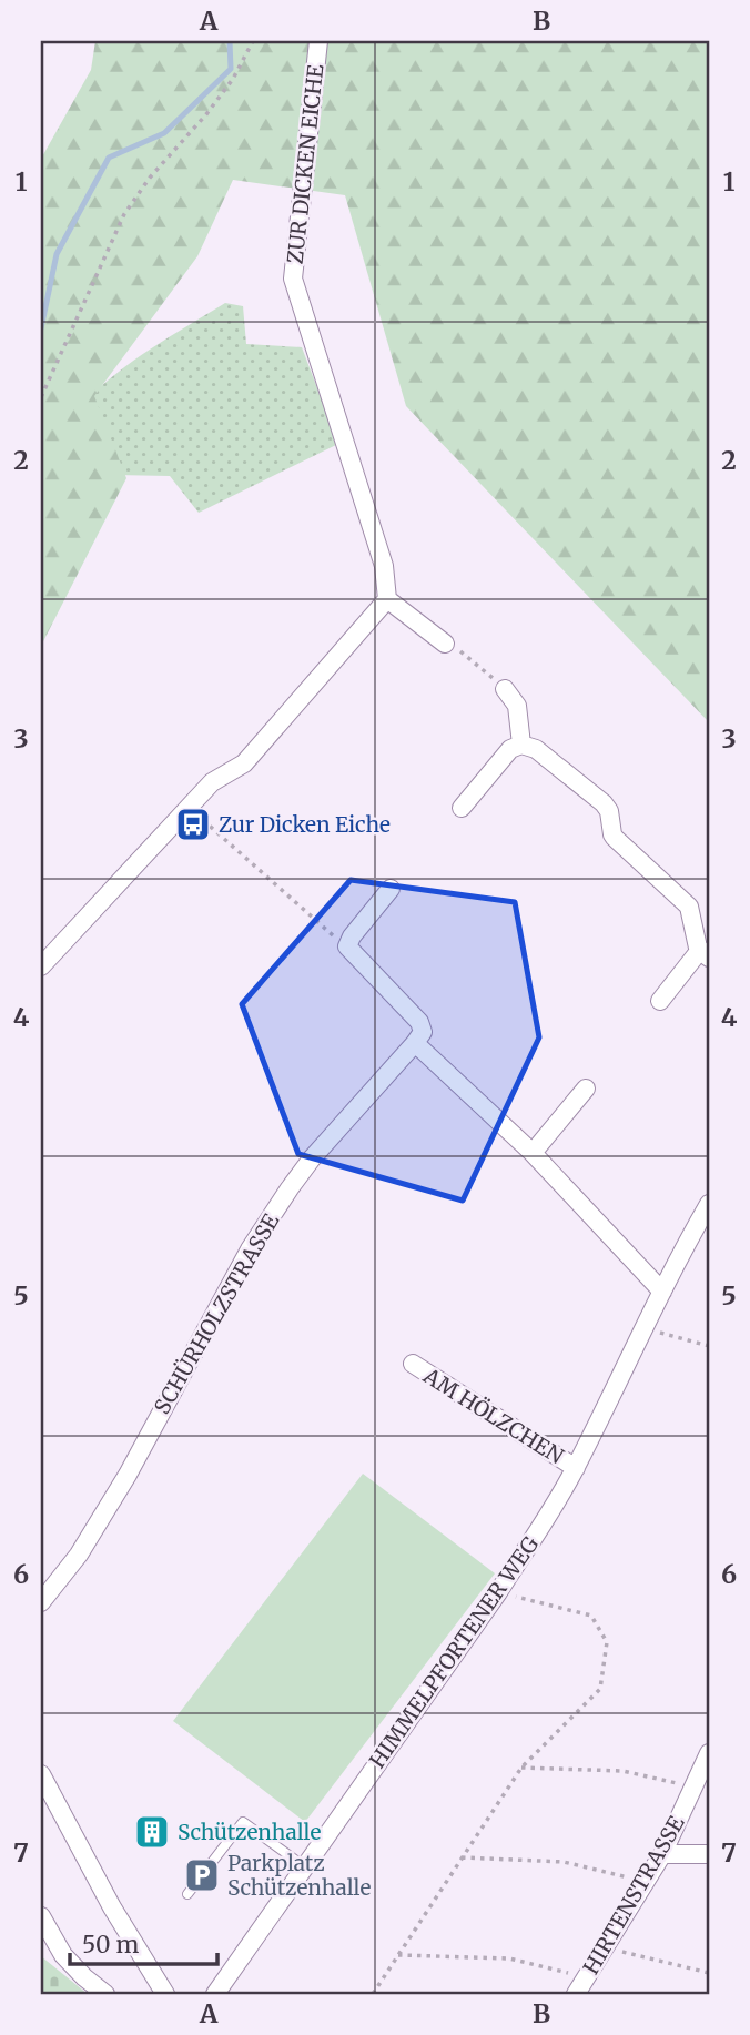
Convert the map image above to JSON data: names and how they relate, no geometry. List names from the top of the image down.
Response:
{
  "streets": {
    "street": [
      "ZUR DICKEN EICHE",
      "SCHÜRHOLZSTRASSE",
      "AM HÖLZCHEN",
      "HIMMELPFORTENER WEG",
      "HIRTENSTRASSE"
    ]
  },
  "crossings": [
    ["AM HÖLZCHEN", "HIMMELPFORTENER WEG"]
  ],
  "places": {
    "bus stop": ["Zur Dicken Eiche"],
    "building": ["Schützenhalle"],
    "parking": ["Parkplatz Schützenhalle"]
  },
  "scale_bar": "50 m",
  "grid": {
    "columns": ["A", "B"],
    "rows": [
      "1",
      "2",
      "3",
      "4",
      "5",
      "6",
      "7"
    ]
  }
}
